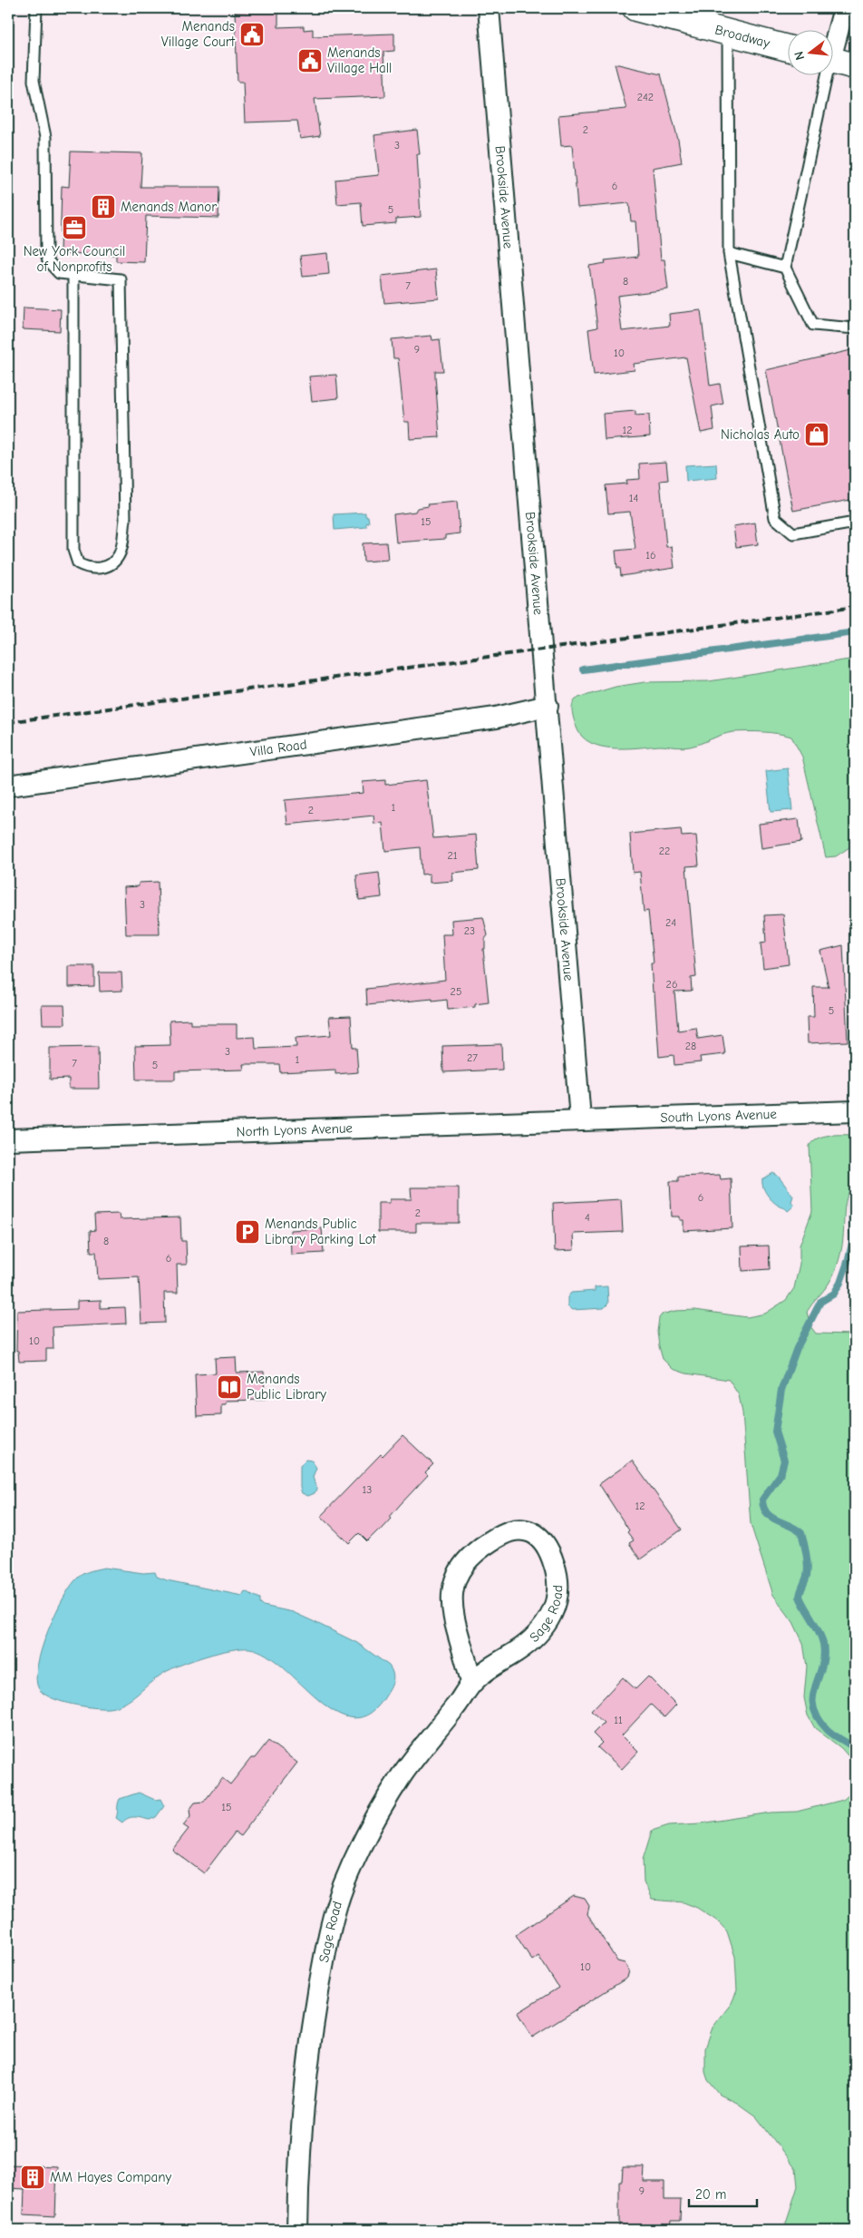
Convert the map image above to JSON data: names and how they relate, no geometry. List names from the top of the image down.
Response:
{
  "streets": {
    "main road": ["Broadway"],
    "street": [
      "Brookside Avenue",
      "Villa Road",
      "South Lyons Avenue",
      "North Lyons Avenue",
      "Sage Road"
    ]
  },
  "crossings": [
    ["Brookside Avenue", "Villa Road"],
    ["Brookside Avenue", "South Lyons Avenue"],
    ["Brookside Avenue", "North Lyons Avenue"],
    ["South Lyons Avenue", "North Lyons Avenue"]
  ],
  "places": {
    "public building": ["Menands Village Court", "Menands Village Hall"],
    "building": ["Menands Manor", "MM Hayes Company"],
    "office": ["New York Council of Nonprofits"],
    "shop": ["Nicholas Auto"],
    "parking": ["Menands Public Library Parking Lot"],
    "library": ["Menands Public Library"]
  },
  "house_numbers": [
    "242",
    "2",
    "3",
    "6",
    "5",
    "8",
    "7",
    "9",
    "10",
    "12",
    "14",
    "15",
    "16",
    "1",
    "2",
    "22",
    "21",
    "3",
    "24",
    "23",
    "26",
    "25",
    "5",
    "28",
    "3",
    "27",
    "1",
    "7",
    "5",
    "6",
    "2",
    "4",
    "8",
    "6",
    "10",
    "13",
    "12",
    "11",
    "15",
    "10",
    "9"
  ],
  "scale_bar": "20 m",
  "north": "left"
}
